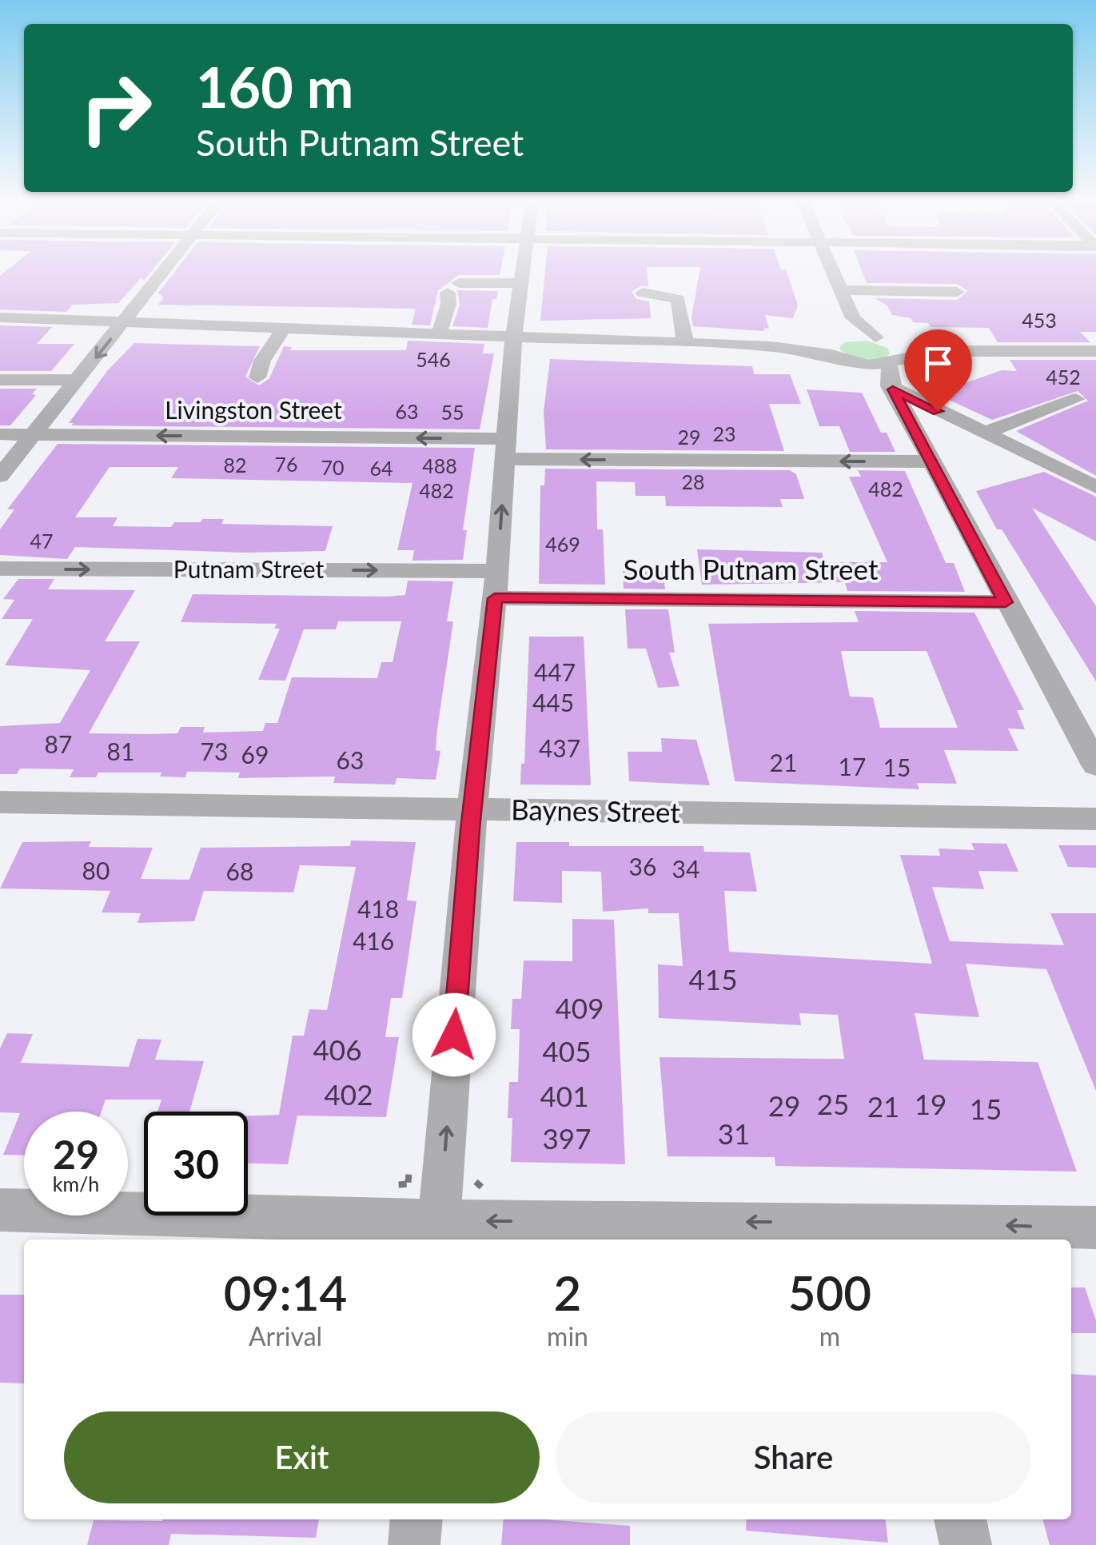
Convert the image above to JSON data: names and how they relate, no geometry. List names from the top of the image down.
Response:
{
  "streets": {
    "street": [
      "Livingston Street",
      "Putnam Street",
      "South Putnam Street",
      "Baynes Street"
    ]
  },
  "crossings": [
    ["Putnam Street", "South Putnam Street"]
  ],
  "house_numbers": [
    "453",
    "546",
    "452",
    "63",
    "55",
    "23",
    "29",
    "76",
    "82",
    "488",
    "70",
    "64",
    "28",
    "482",
    "482",
    "47",
    "469",
    "447",
    "445",
    "87",
    "437",
    "81",
    "73",
    "69",
    "63",
    "21",
    "17",
    "15",
    "36",
    "34",
    "80",
    "68",
    "418",
    "416",
    "415",
    "409",
    "406",
    "405",
    "402",
    "401",
    "25",
    "19",
    "29",
    "21",
    "15",
    "31",
    "397"
  ],
  "page": {
    "turn": ["160 m", "South Putnam Street"],
    "speed": "29 km/h",
    "limit": "30",
    "eta": [
      "09:14",
      "Arrival",
      "2",
      "min",
      "500",
      "m"
    ],
    "buttons": ["Exit", "Share"]
  }
}
